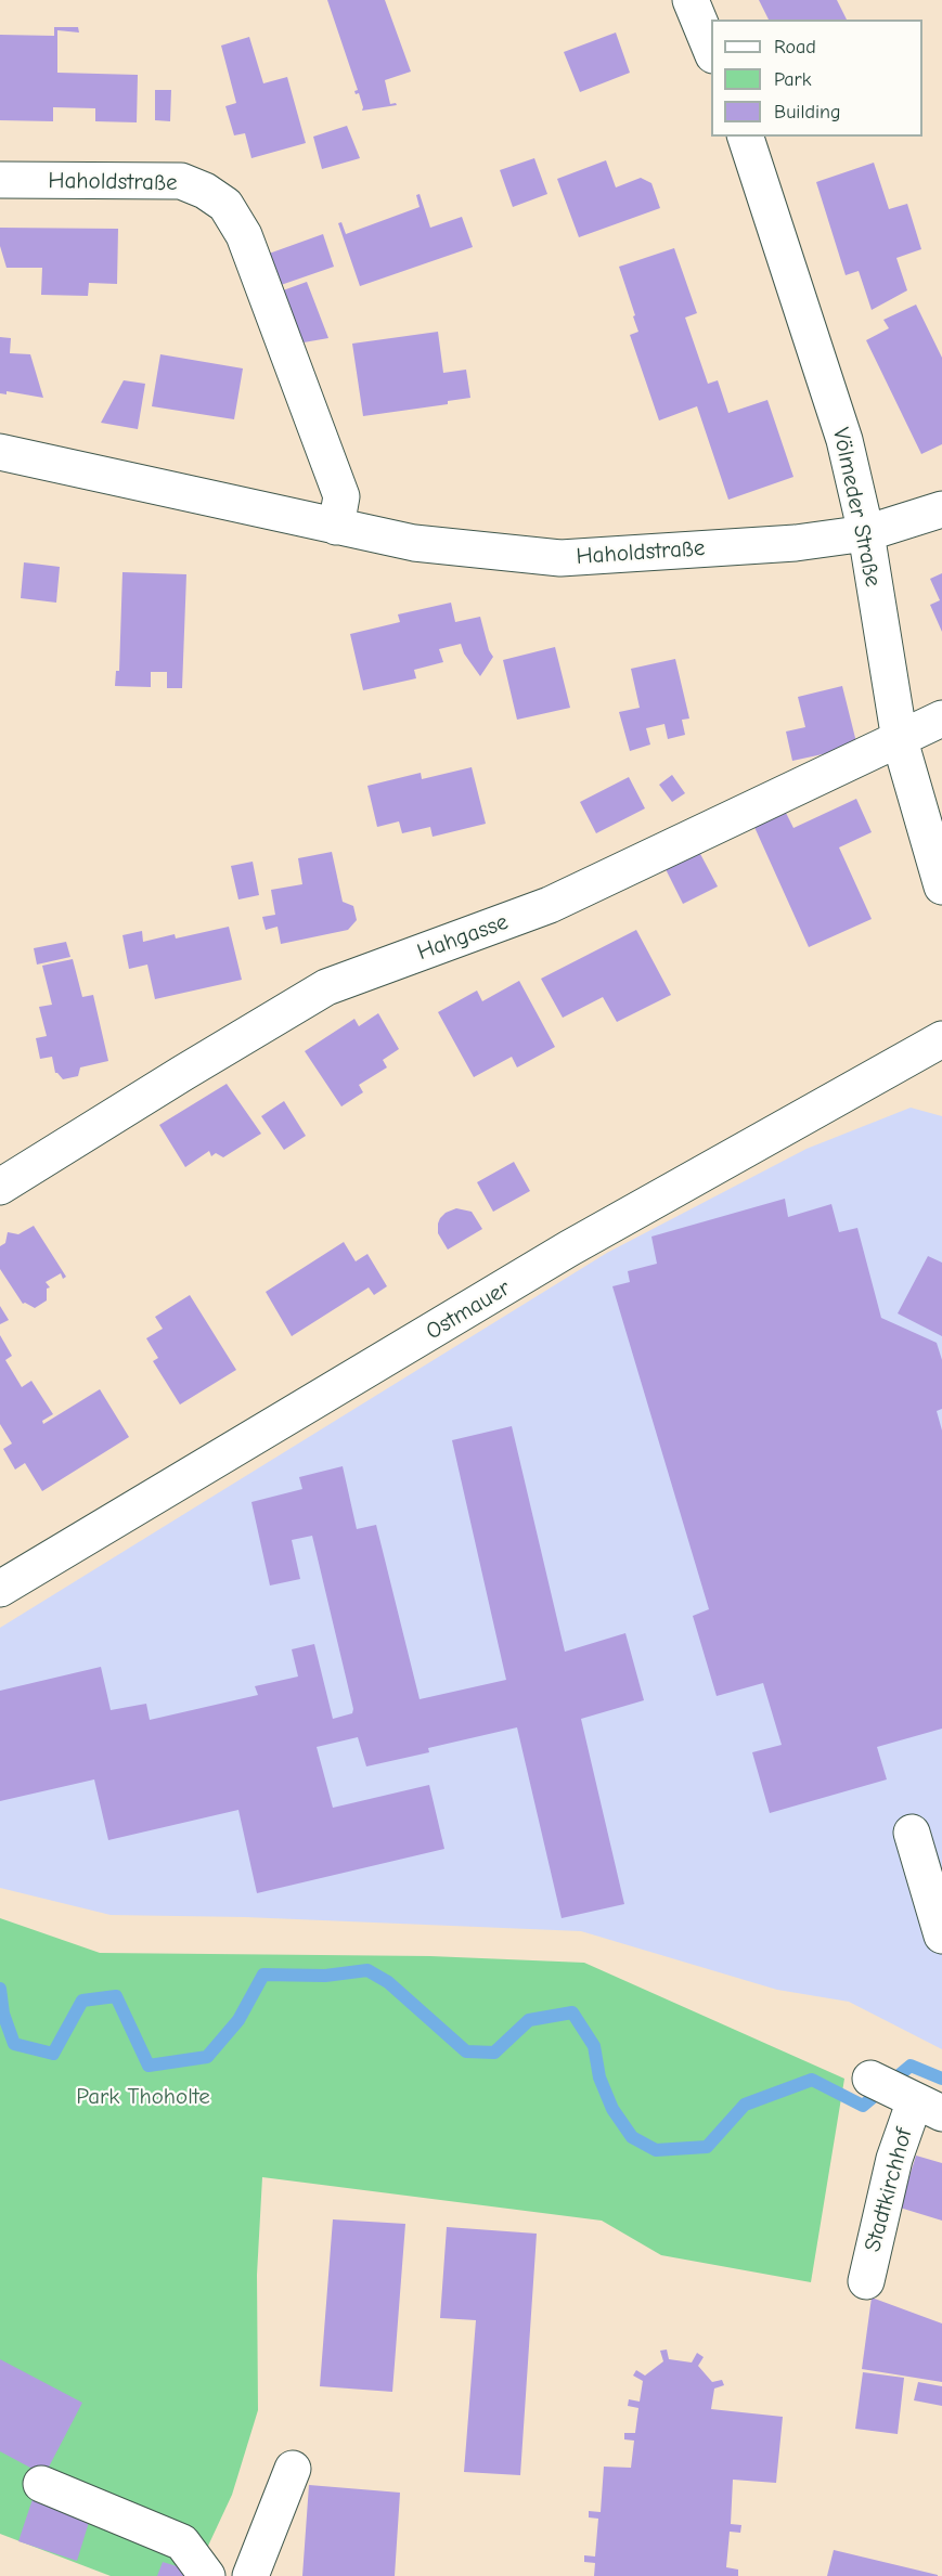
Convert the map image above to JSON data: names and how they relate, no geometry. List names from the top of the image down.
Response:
{
  "streets": {
    "street": [
      "Haholdstraße",
      "Völmeder Straße",
      "Hahgasse",
      "Ostmauer",
      "Stadtkirchhof"
    ]
  },
  "crossings": [
    ["Haholdstraße", "Völmeder Straße"],
    ["Völmeder Straße", "Hahgasse"]
  ],
  "parks": ["Park Thoholte"],
  "legend": ["Road", "Park", "Building"]
}
